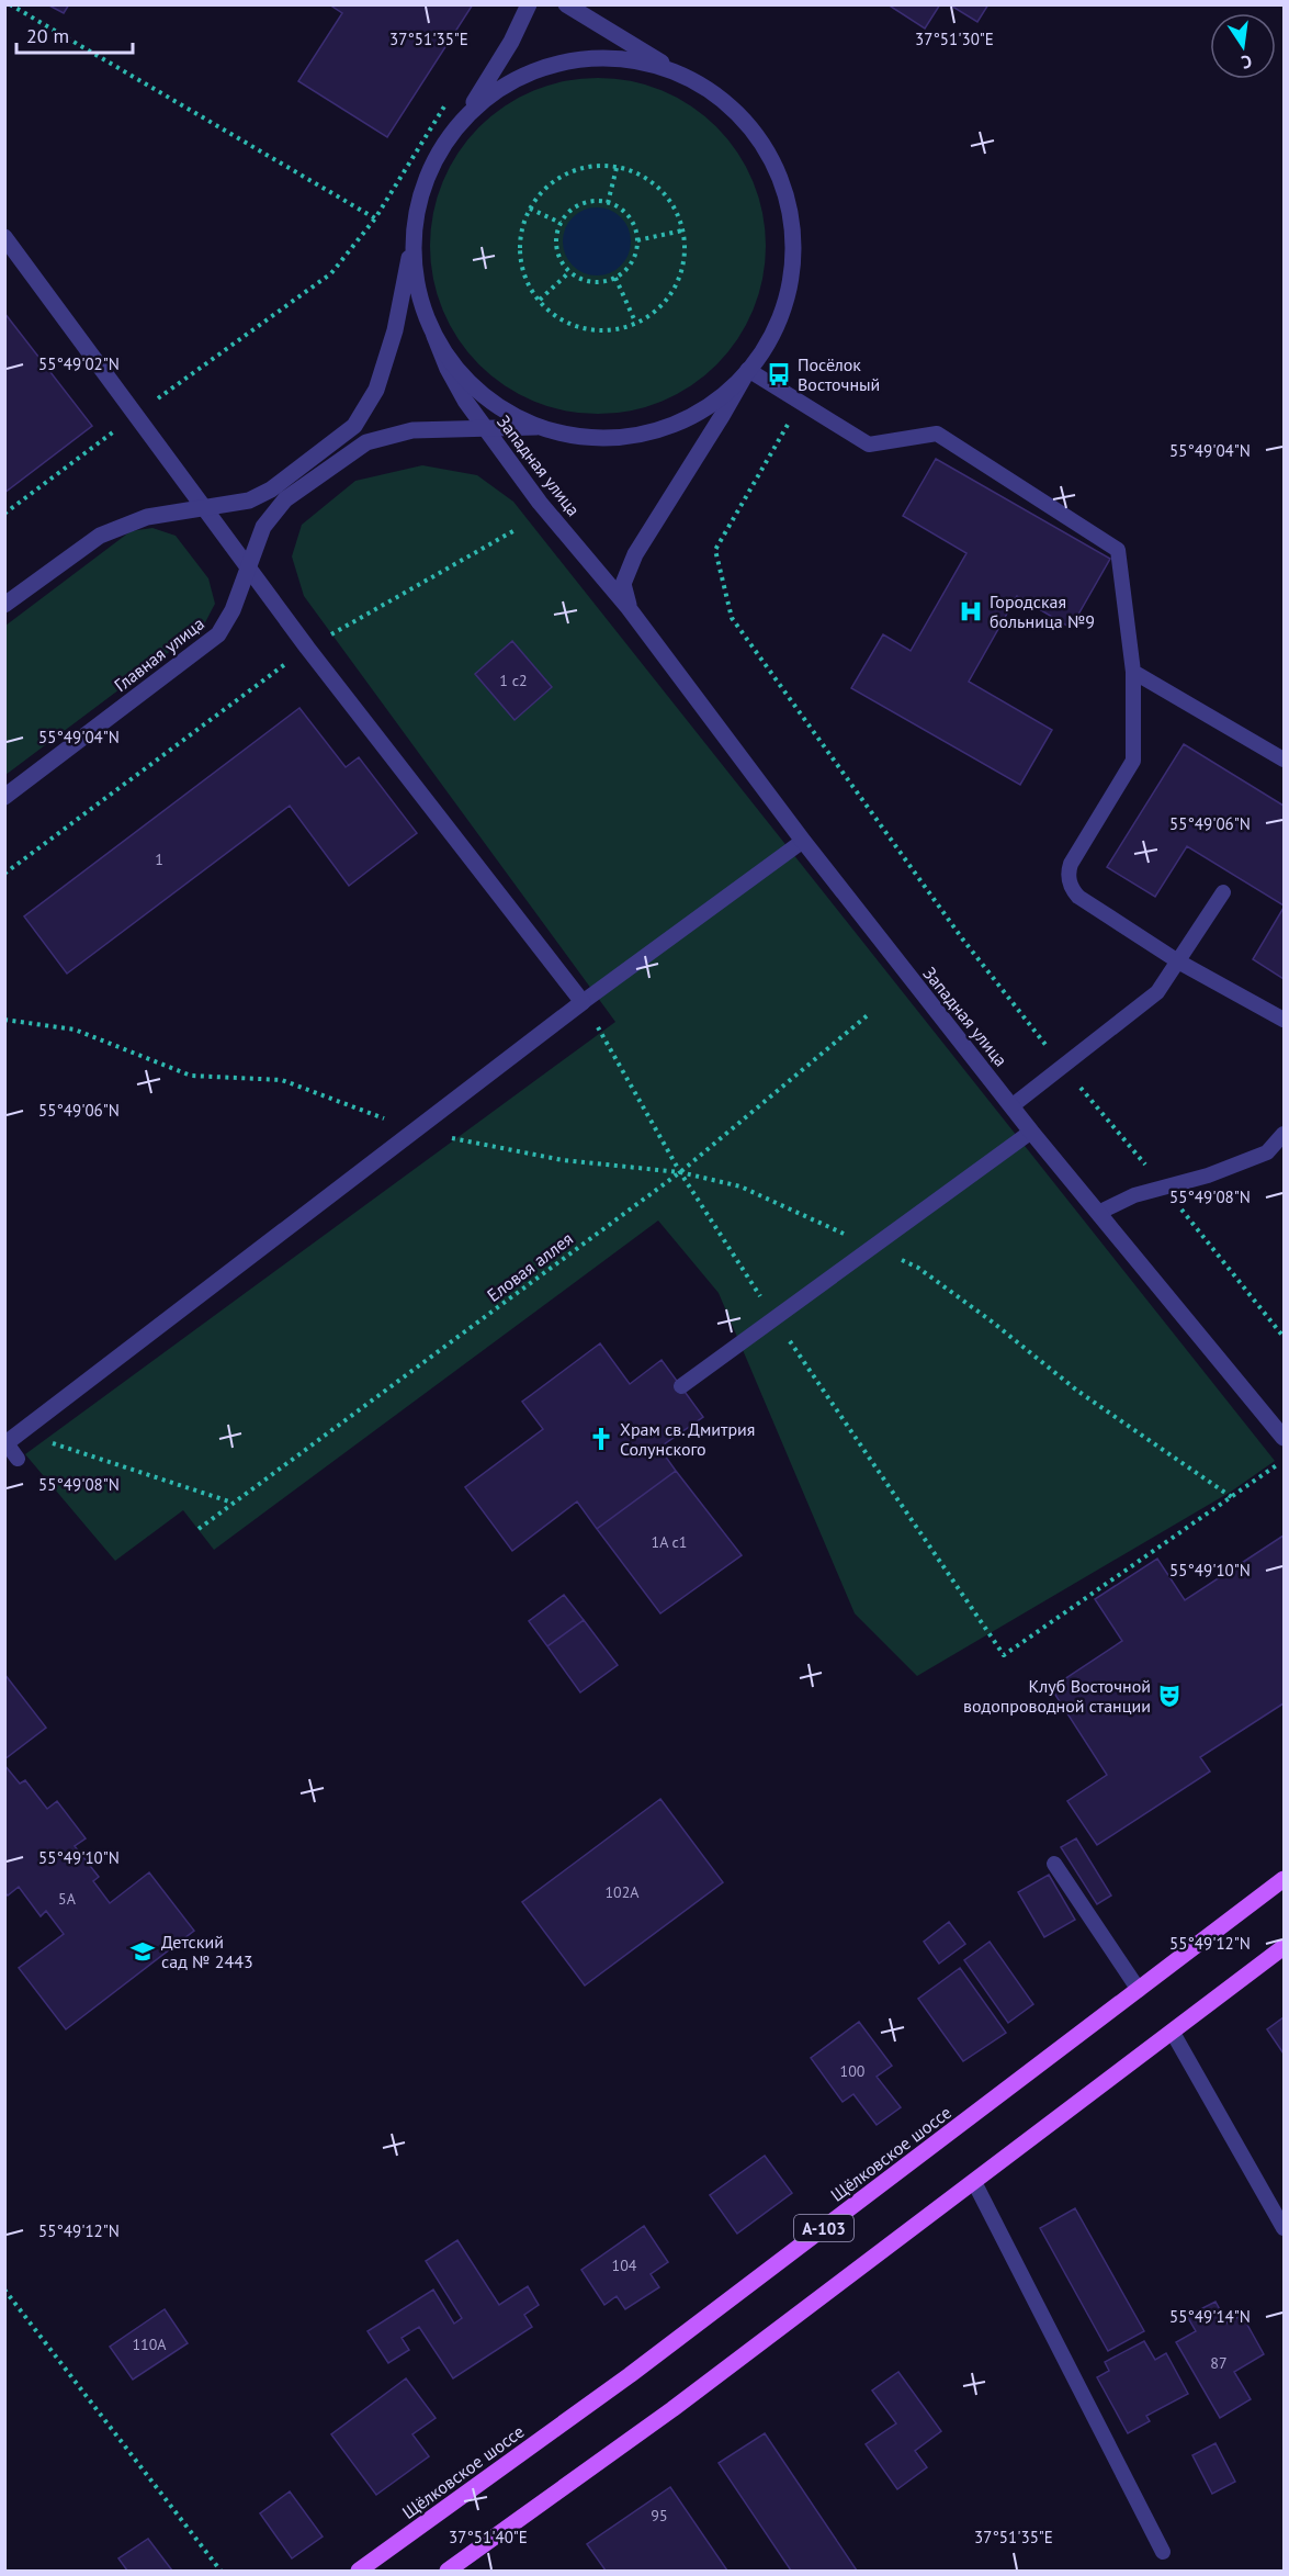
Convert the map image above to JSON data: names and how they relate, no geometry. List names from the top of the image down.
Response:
{
  "streets": {
    "main road": ["Щёлковское шоссе", "А-103"],
    "street": ["Западная улица", "Главная улица"],
    "path": ["Еловая аллея"]
  },
  "crossings": [
    ["Западная улица", "Главная улица"]
  ],
  "places": {
    "bus stop": ["Посёлок Восточный"],
    "hospital": ["Городская больница №9"],
    "church": ["Храм св. Дмитрия Солунского"],
    "theatre": ["Клуб Восточной водопроводной станции"],
    "school or university": ["Детский сад № 2443"]
  },
  "house_numbers": [
    "1 с2",
    "1",
    "1А с1",
    "102А",
    "5А",
    "100",
    "104",
    "110А",
    "87",
    "95"
  ],
  "scale_bar": "20 m",
  "north": "bottom",
  "coordinates": [
    "37°51'35\"E",
    "37°51'30\"E",
    "55°49'02\"N",
    "55°49'04\"N",
    "55°49'06\"N",
    "55°49'08\"N",
    "55°49'10\"N",
    "55°49'12\"N",
    "55°49'14\"N",
    "37°51'40\"E"
  ]
}
